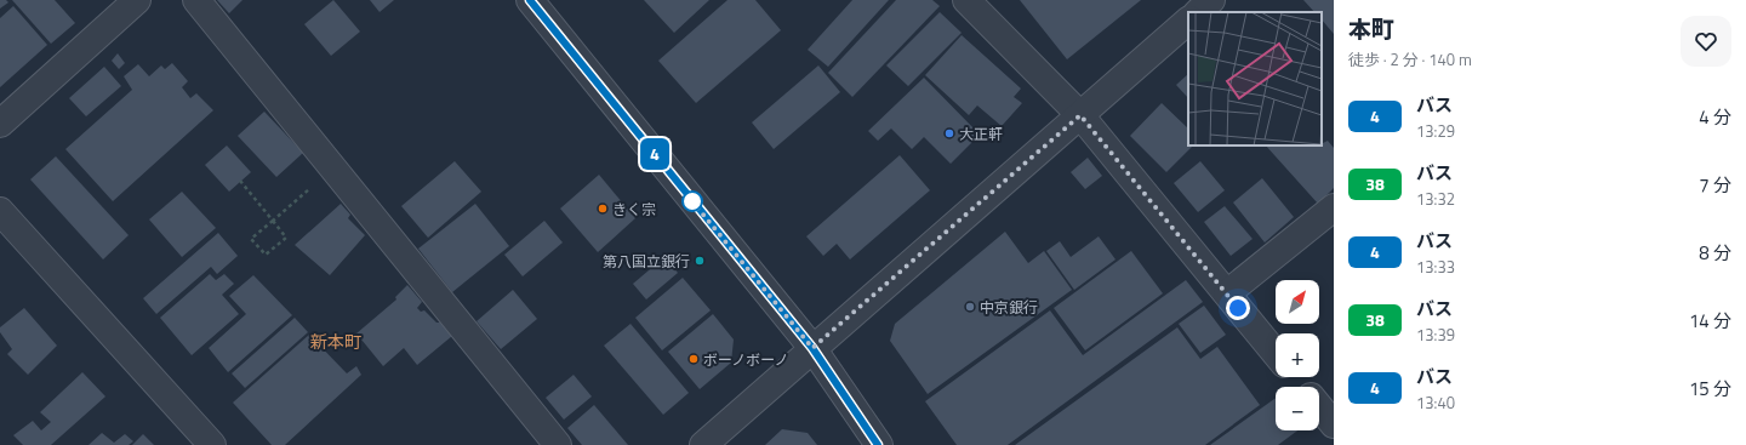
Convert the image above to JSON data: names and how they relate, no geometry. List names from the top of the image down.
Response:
{
  "districts": ["新本町"],
  "places": [
    "大正軒",
    "きく宗",
    "第八国立銀行",
    "中京銀行",
    "ボーノボーノ"
  ],
  "lines": ["bus line 4"],
  "north": "top right",
  "page": {
    "on_map": "4",
    "heading": ["本町", "徒歩 · 2 分 · 140 m"],
    "list": [
      {
        "mark": "4",
        "name": "バス",
        "note": "13:29",
        "value": "4 分"
      },
      {
        "mark": "38",
        "name": "バス",
        "note": "13:32",
        "value": "7 分"
      },
      {
        "mark": "4",
        "name": "バス",
        "note": "13:33",
        "value": "8 分"
      },
      {
        "mark": "38",
        "name": "バス",
        "note": "13:39",
        "value": "14 分"
      },
      {
        "mark": "4",
        "name": "バス",
        "note": "13:40",
        "value": "15 分"
      }
    ],
    "map_buttons": ["+", "−"]
  }
}
